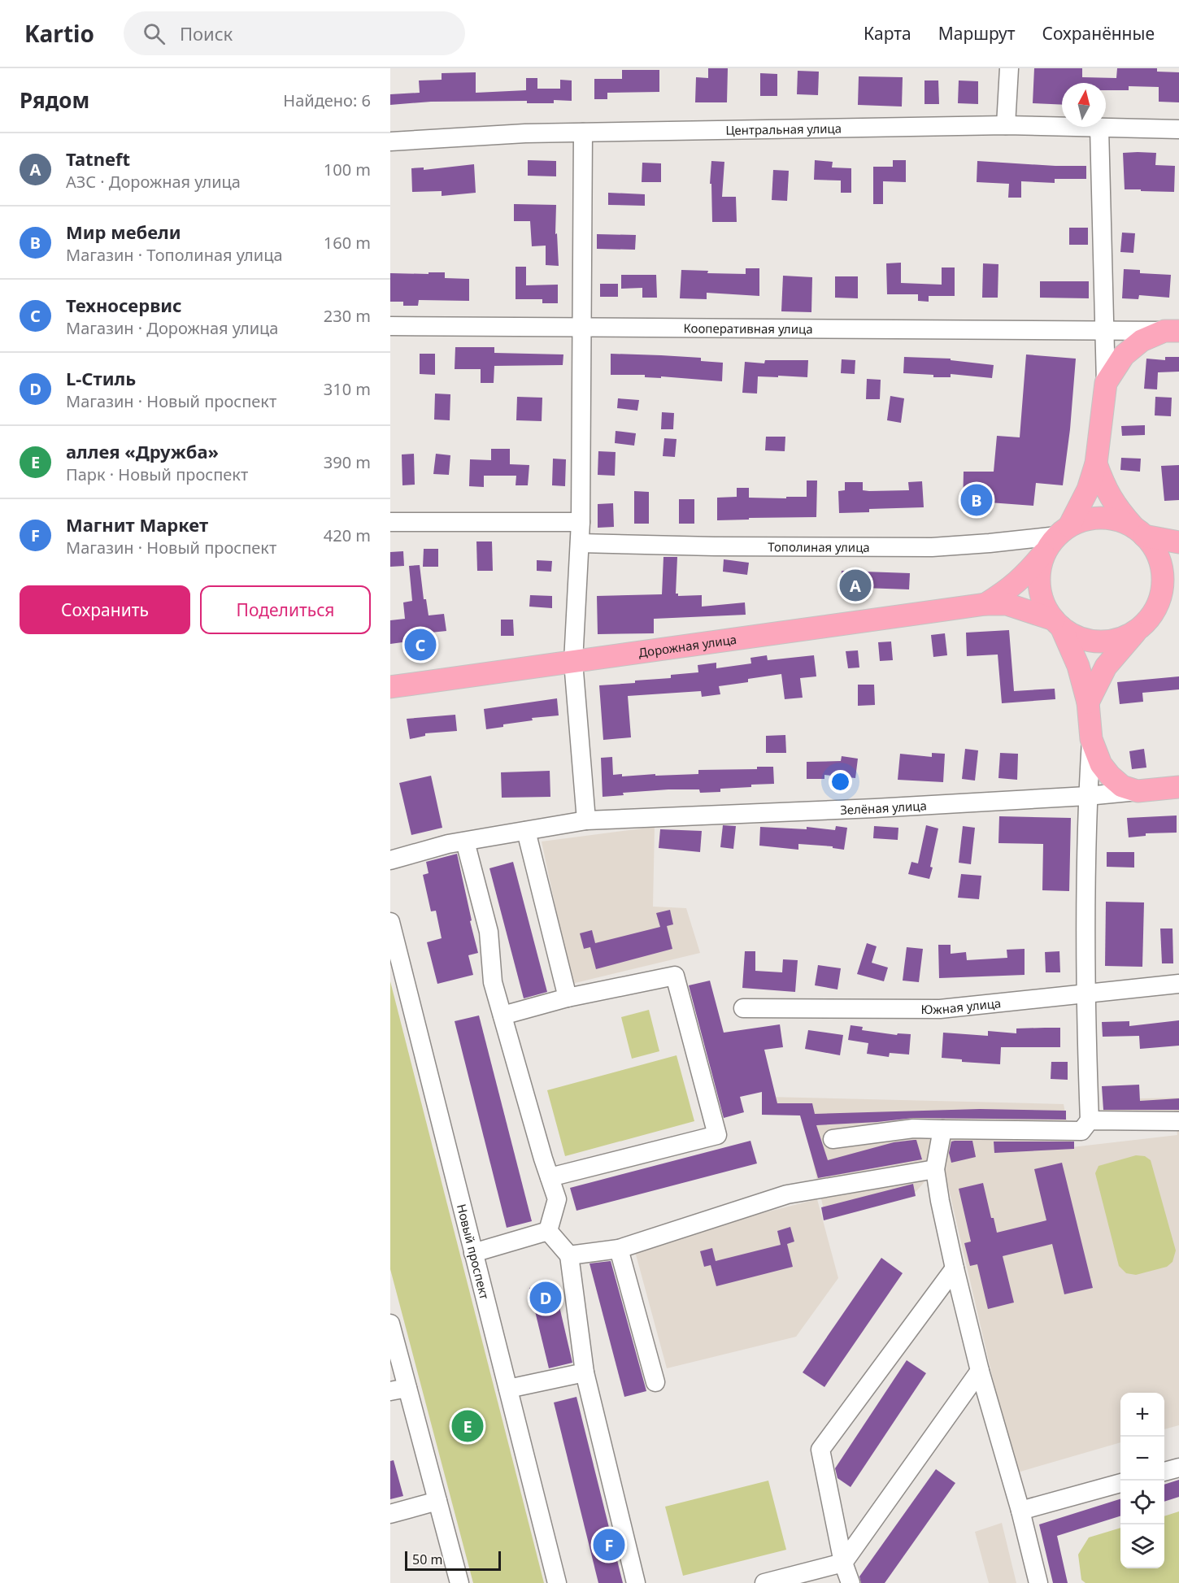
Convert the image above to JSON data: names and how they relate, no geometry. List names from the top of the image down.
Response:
{
  "streets": {
    "main road": ["Дорожная улица", "Зелёная улица"],
    "street": [
      "Центральная улица",
      "Кооперативная улица",
      "Тополиная улица",
      "Южная улица",
      "Новый проспект"
    ]
  },
  "scale_bar": "50 m",
  "north": "top",
  "page": {
    "header": "Kartio",
    "search": "Поиск",
    "nav": ["Карта", "Маршрут", "Сохранённые"],
    "heading": ["Рядом", "Найдено: 6"],
    "list": [
      {
        "mark": "A",
        "name": "Tatneft",
        "note": "АЗС · Дорожная улица",
        "value": "100 m"
      },
      {
        "mark": "B",
        "name": "Мир мебели",
        "note": "Магазин · Тополиная улица",
        "value": "160 m"
      },
      {
        "mark": "C",
        "name": "Техносервис",
        "note": "Магазин · Дорожная улица",
        "value": "230 m"
      },
      {
        "mark": "D",
        "name": "L-Стиль",
        "note": "Магазин · Новый проспект",
        "value": "310 m"
      },
      {
        "mark": "E",
        "name": "аллея «Дружба»",
        "note": "Парк · Новый проспект",
        "value": "390 m"
      },
      {
        "mark": "F",
        "name": "Магнит Маркет",
        "note": "Магазин · Новый проспект",
        "value": "420 m"
      }
    ],
    "pins": [
      "B",
      "A",
      "C",
      "D",
      "E",
      "F"
    ],
    "buttons": ["Сохранить", "Поделиться"],
    "map_buttons": ["+", "−"],
    "scale": "50 m"
  }
}
